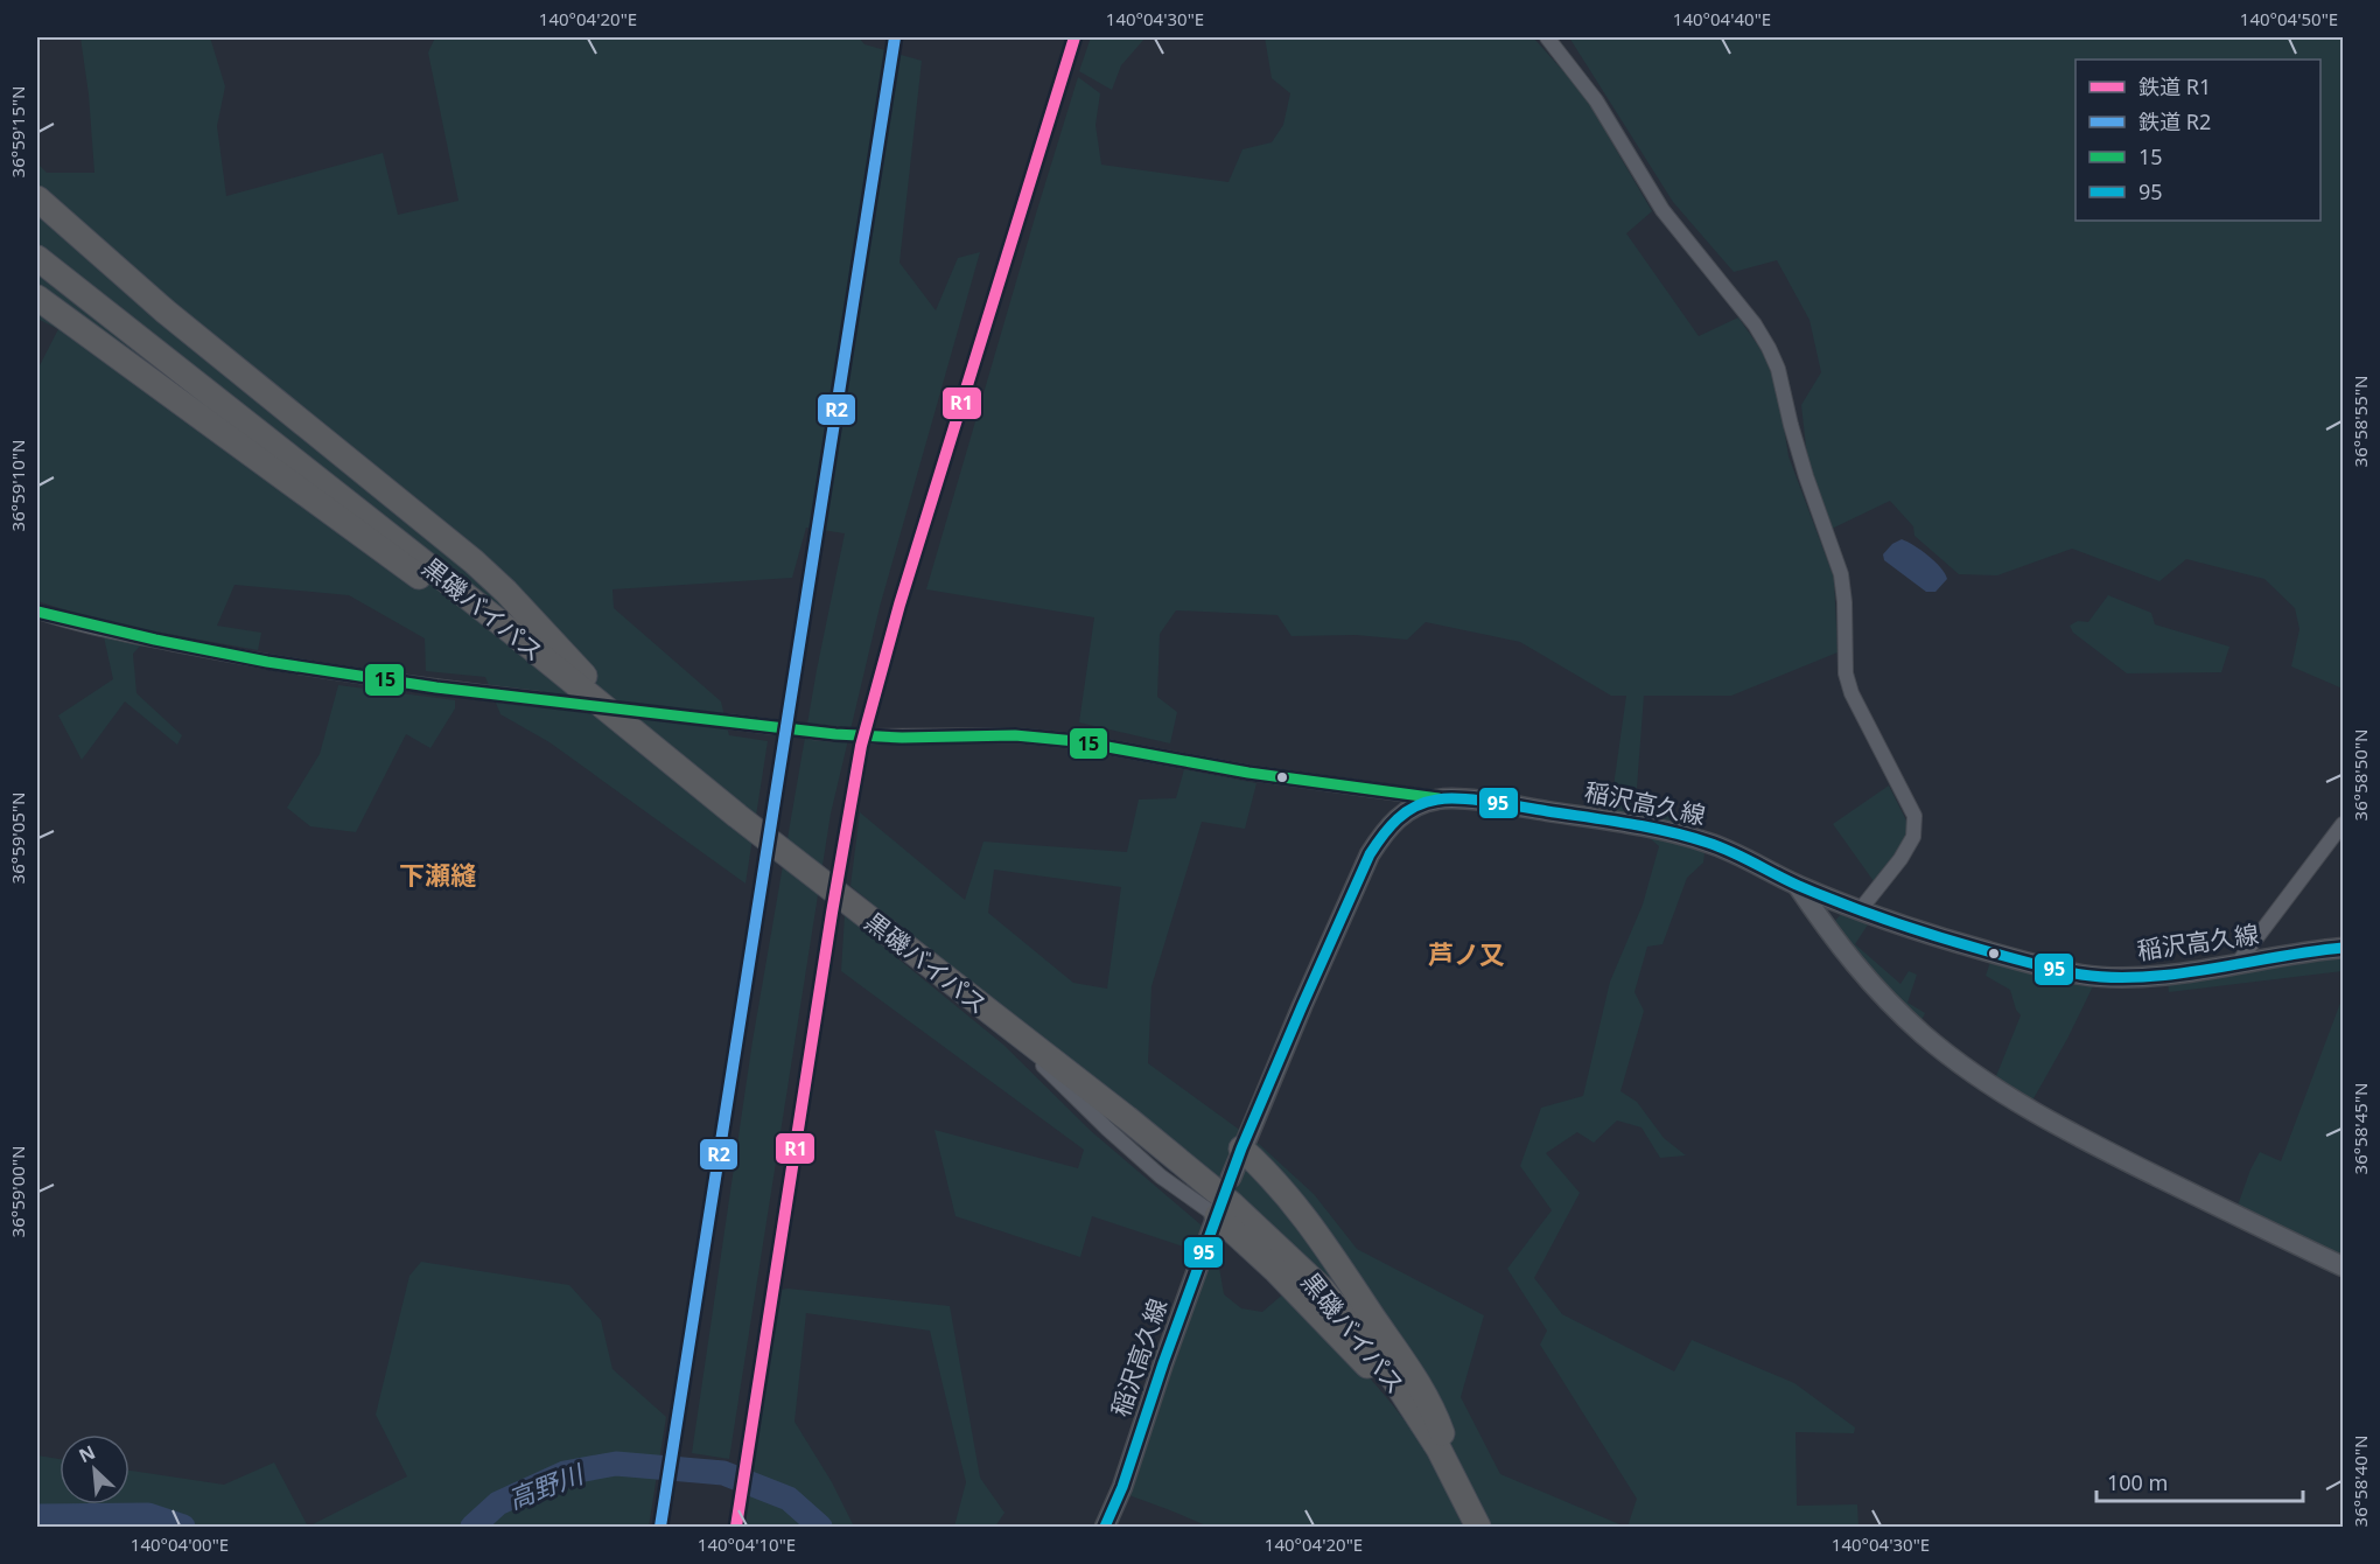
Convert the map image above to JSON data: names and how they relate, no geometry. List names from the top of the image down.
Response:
{
  "streets": {
    "highway": ["黒磯バイパス"],
    "main road": ["稲沢高久線"]
  },
  "districts": ["下瀬縫", "芦ノ又"],
  "water": ["高野川"],
  "lines": [
    "rail line R1",
    "rail line R2",
    "transit line 15",
    "transit line 95"
  ],
  "legend": [
    "鉄道 R1",
    "鉄道 R2",
    "15",
    "95"
  ],
  "scale_bar": "100 m",
  "north": "top left",
  "coordinates": [
    "140°04'20\"E",
    "140°04'30\"E",
    "140°04'40\"E",
    "140°04'50\"E",
    "36°59'15\"N",
    "36°58'55\"N",
    "36°59'10\"N",
    "36°58'50\"N",
    "36°59'05\"N",
    "36°58'45\"N",
    "36°59'00\"N",
    "36°58'40\"N",
    "140°04'00\"E",
    "140°04'10\"E"
  ]
}
